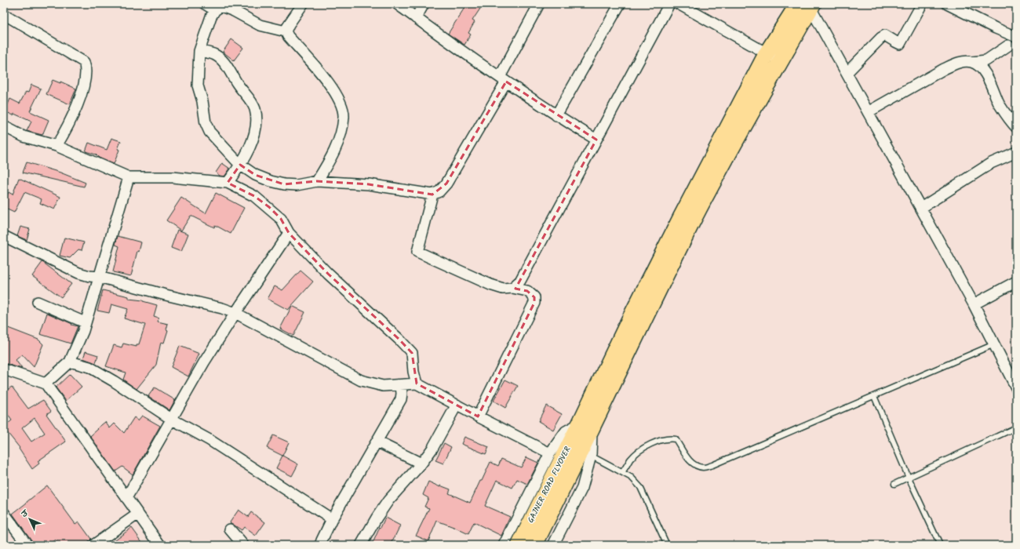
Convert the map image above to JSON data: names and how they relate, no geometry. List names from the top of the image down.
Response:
{
  "streets": {
    "main road": ["GAJNER ROAD FLYOVER"]
  },
  "north": "top left"
}
